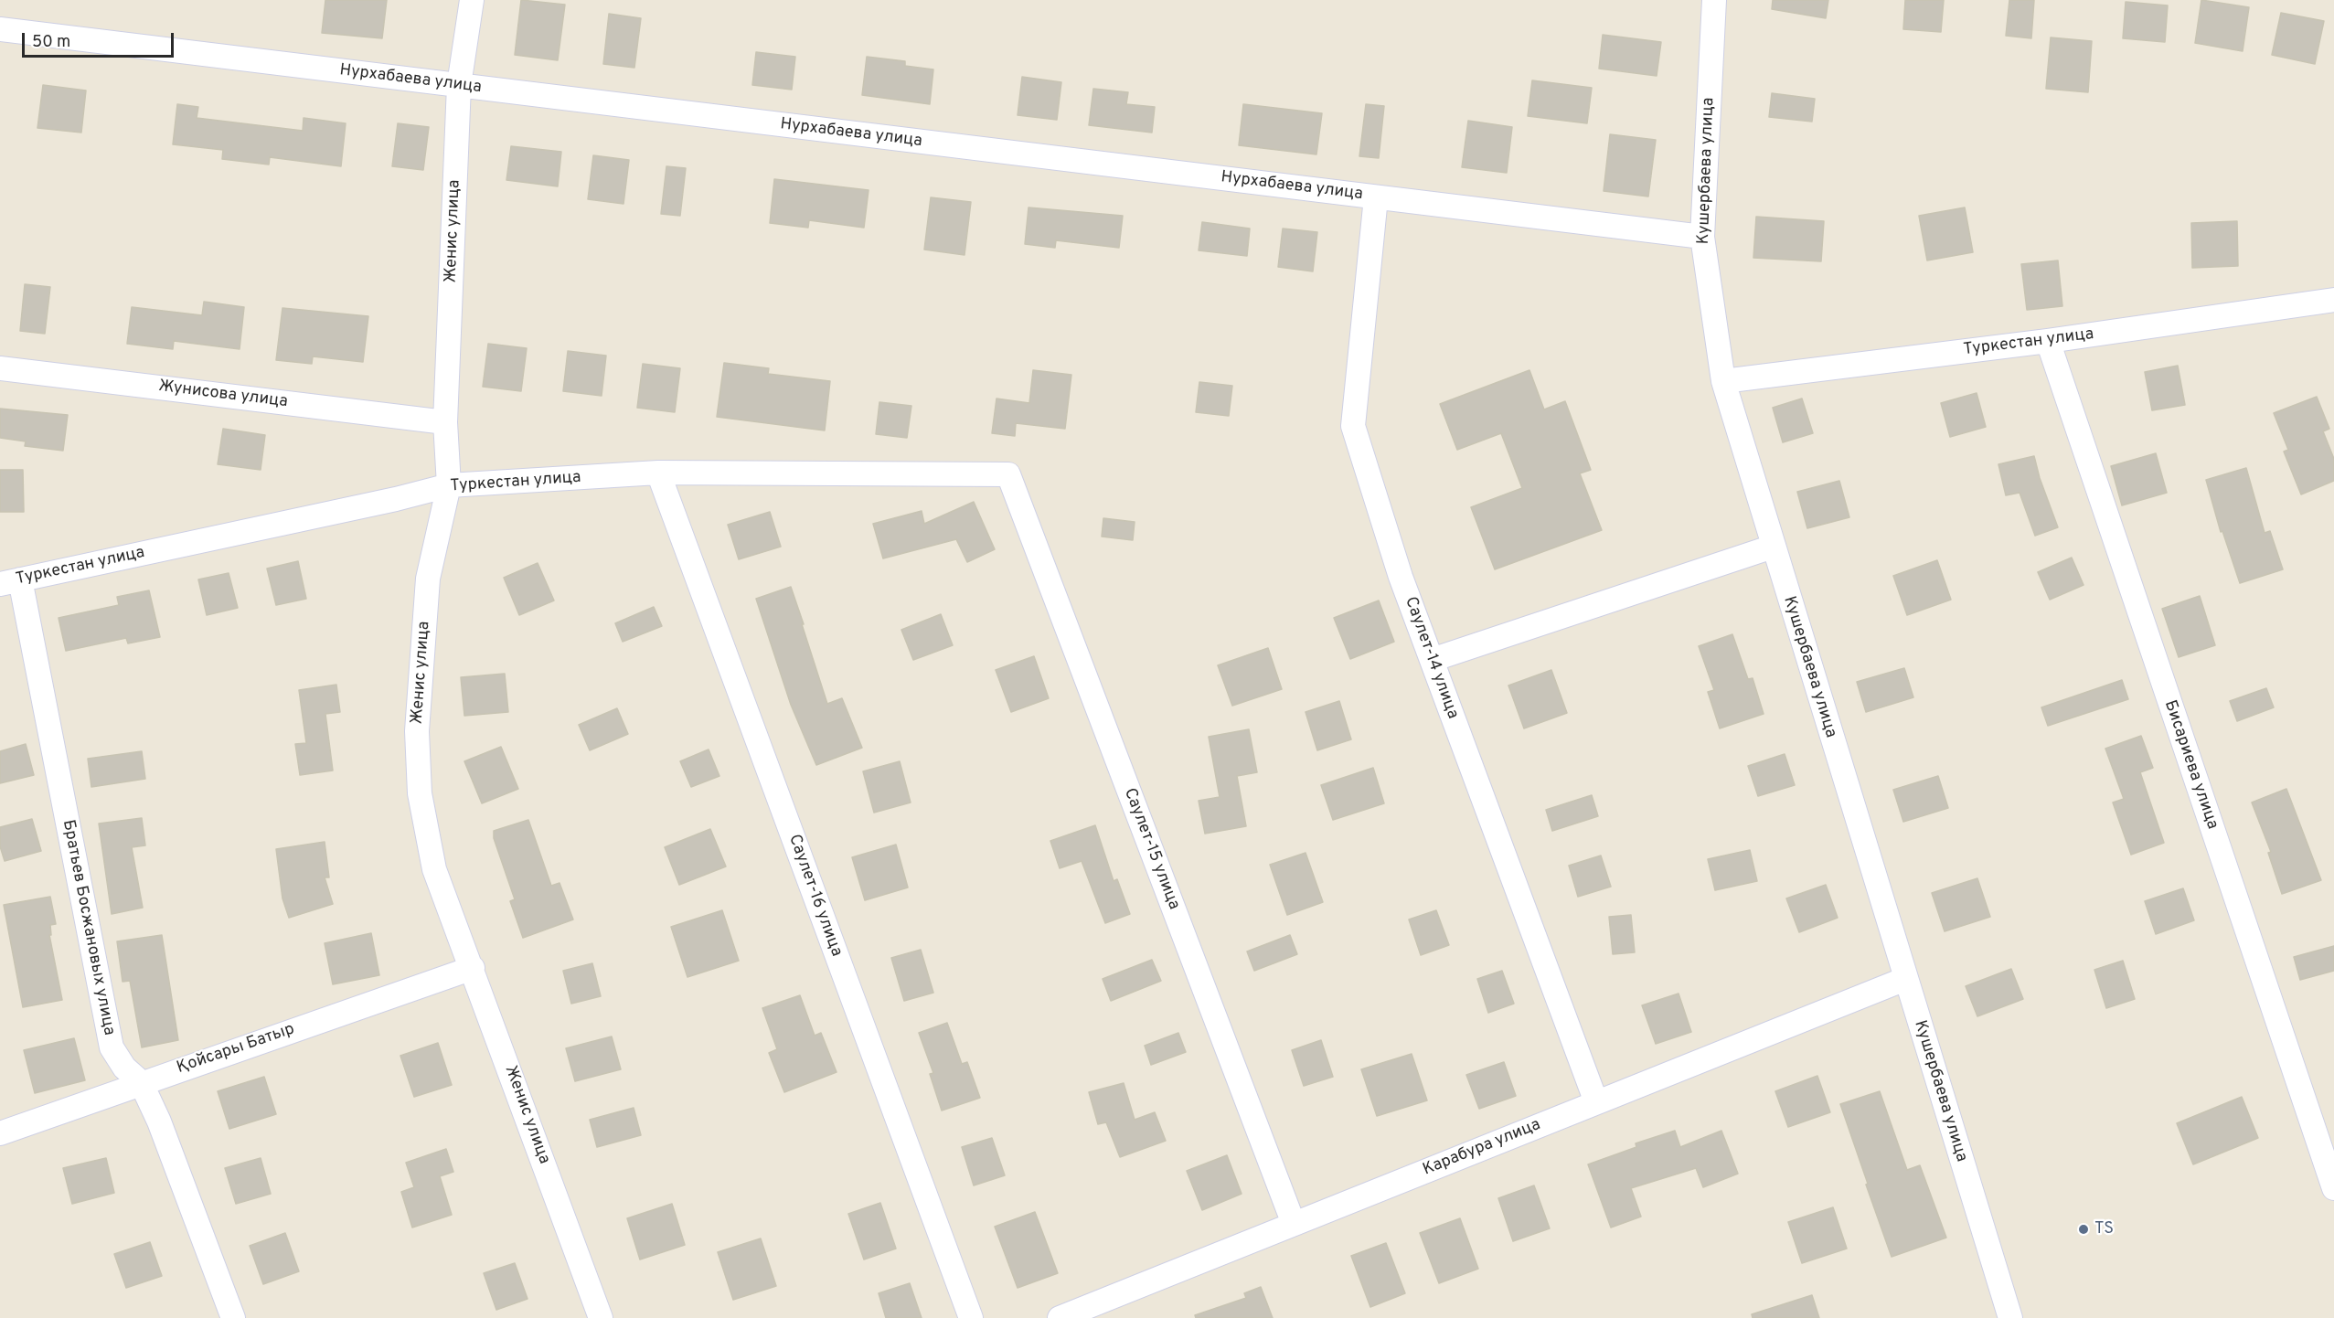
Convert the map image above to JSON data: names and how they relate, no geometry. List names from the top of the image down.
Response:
{
  "streets": {
    "street": [
      "Нурхабаева улица",
      "Кушербаева улица",
      "Женис улица",
      "Туркестан улица",
      "Жунисова улица",
      "Саулет-14 улица",
      "Бисариева улица",
      "Саулет-15 улица",
      "Саулет-16 улица",
      "Братьев Босжановых улица",
      "Қойсары Батыр",
      "Карабура улица"
    ]
  },
  "crossings": [
    ["Нурхабаева улица", "Кушербаева улица"],
    ["Нурхабаева улица", "Женис улица"],
    ["Нурхабаева улица", "Саулет-14 улица"],
    ["Кушербаева улица", "Туркестан улица"],
    ["Кушербаева улица", "Карабура улица"],
    ["Женис улица", "Туркестан улица"],
    ["Женис улица", "Жунисова улица"],
    ["Женис улица", "Қойсары Батыр"],
    ["Туркестан улица", "Бисариева улица"],
    ["Туркестан улица", "Саулет-15 улица"],
    ["Туркестан улица", "Саулет-16 улица"],
    ["Туркестан улица", "Братьев Босжановых улица"],
    ["Саулет-14 улица", "Карабура улица"],
    ["Саулет-15 улица", "Карабура улица"],
    ["Братьев Босжановых улица", "Қойсары Батыр"]
  ],
  "places": ["TS"],
  "scale_bar": "50 m"
}
